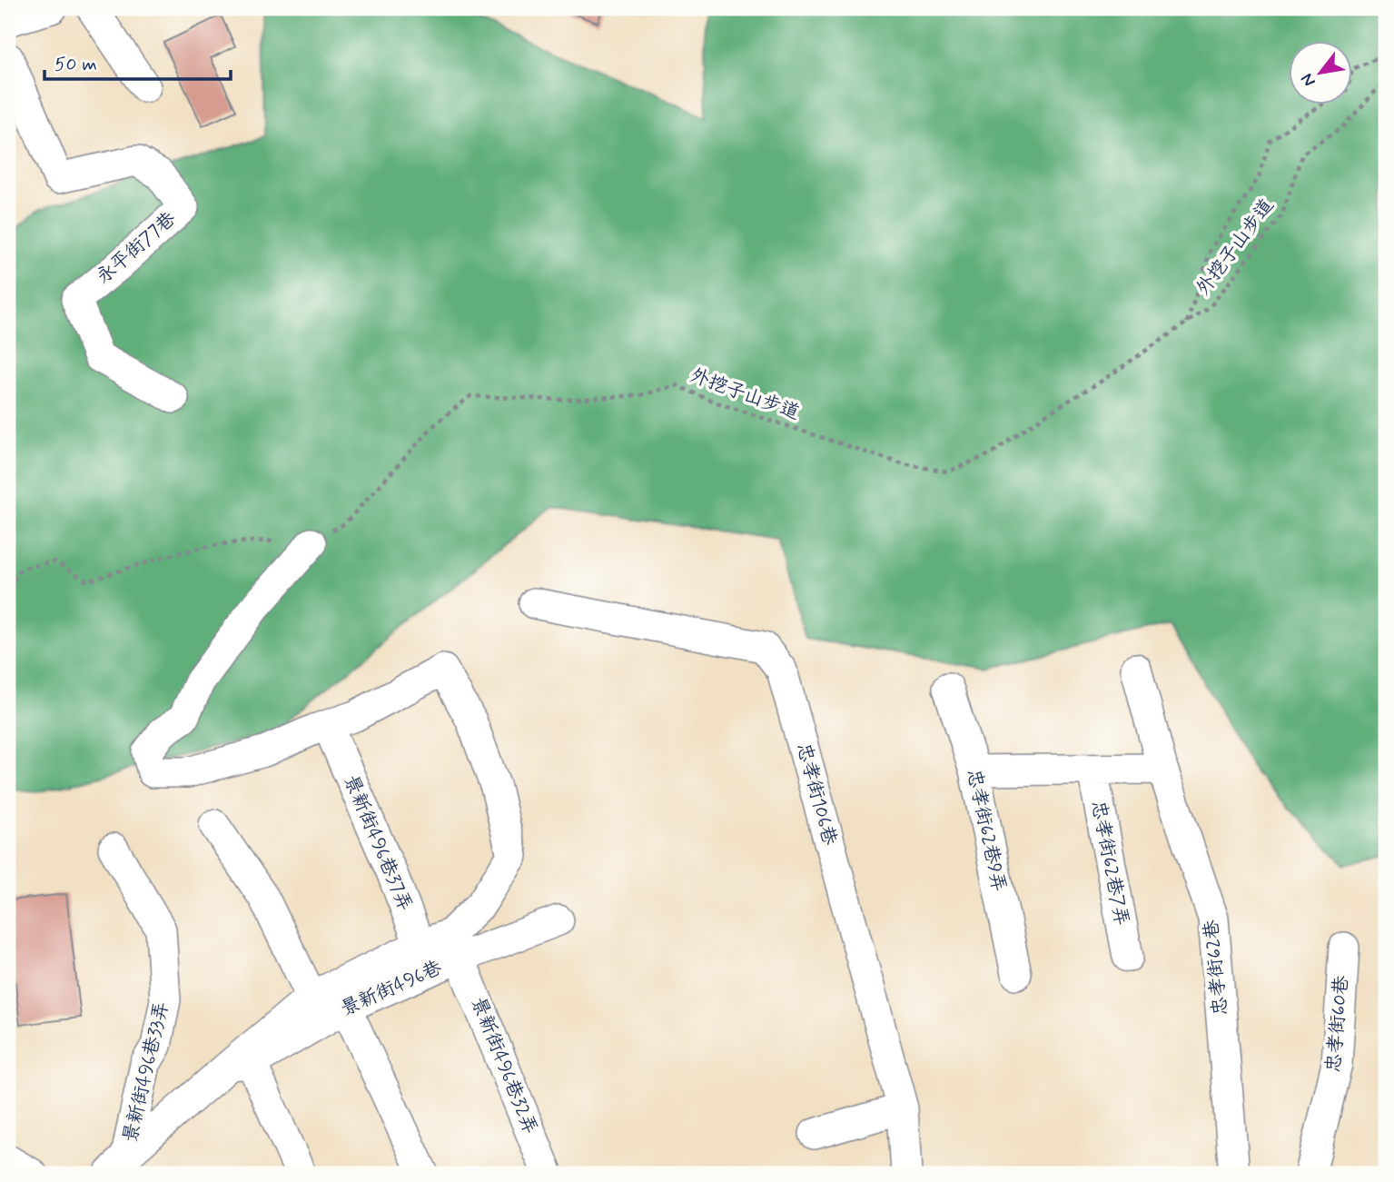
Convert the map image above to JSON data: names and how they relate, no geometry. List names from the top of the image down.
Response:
{
  "streets": {
    "street": [
      "永平街77巷",
      "忠孝街106巷",
      "忠孝街62巷9弄",
      "景新街496巷37弄",
      "忠孝街62巷7弄",
      "忠孝街62巷",
      "景新街496巷",
      "忠孝街60巷",
      "景新街496巷32弄",
      "景新街496巷33弄"
    ],
    "path": ["外挖子山步道"]
  },
  "crossings": [
    ["外挖子山步道", "景新街496巷"],
    ["景新街496巷37弄", "景新街496巷"],
    ["景新街496巷", "景新街496巷32弄"],
    ["景新街496巷", "景新街496巷33弄"]
  ],
  "scale_bar": "50 m",
  "north": "bottom left"
}
